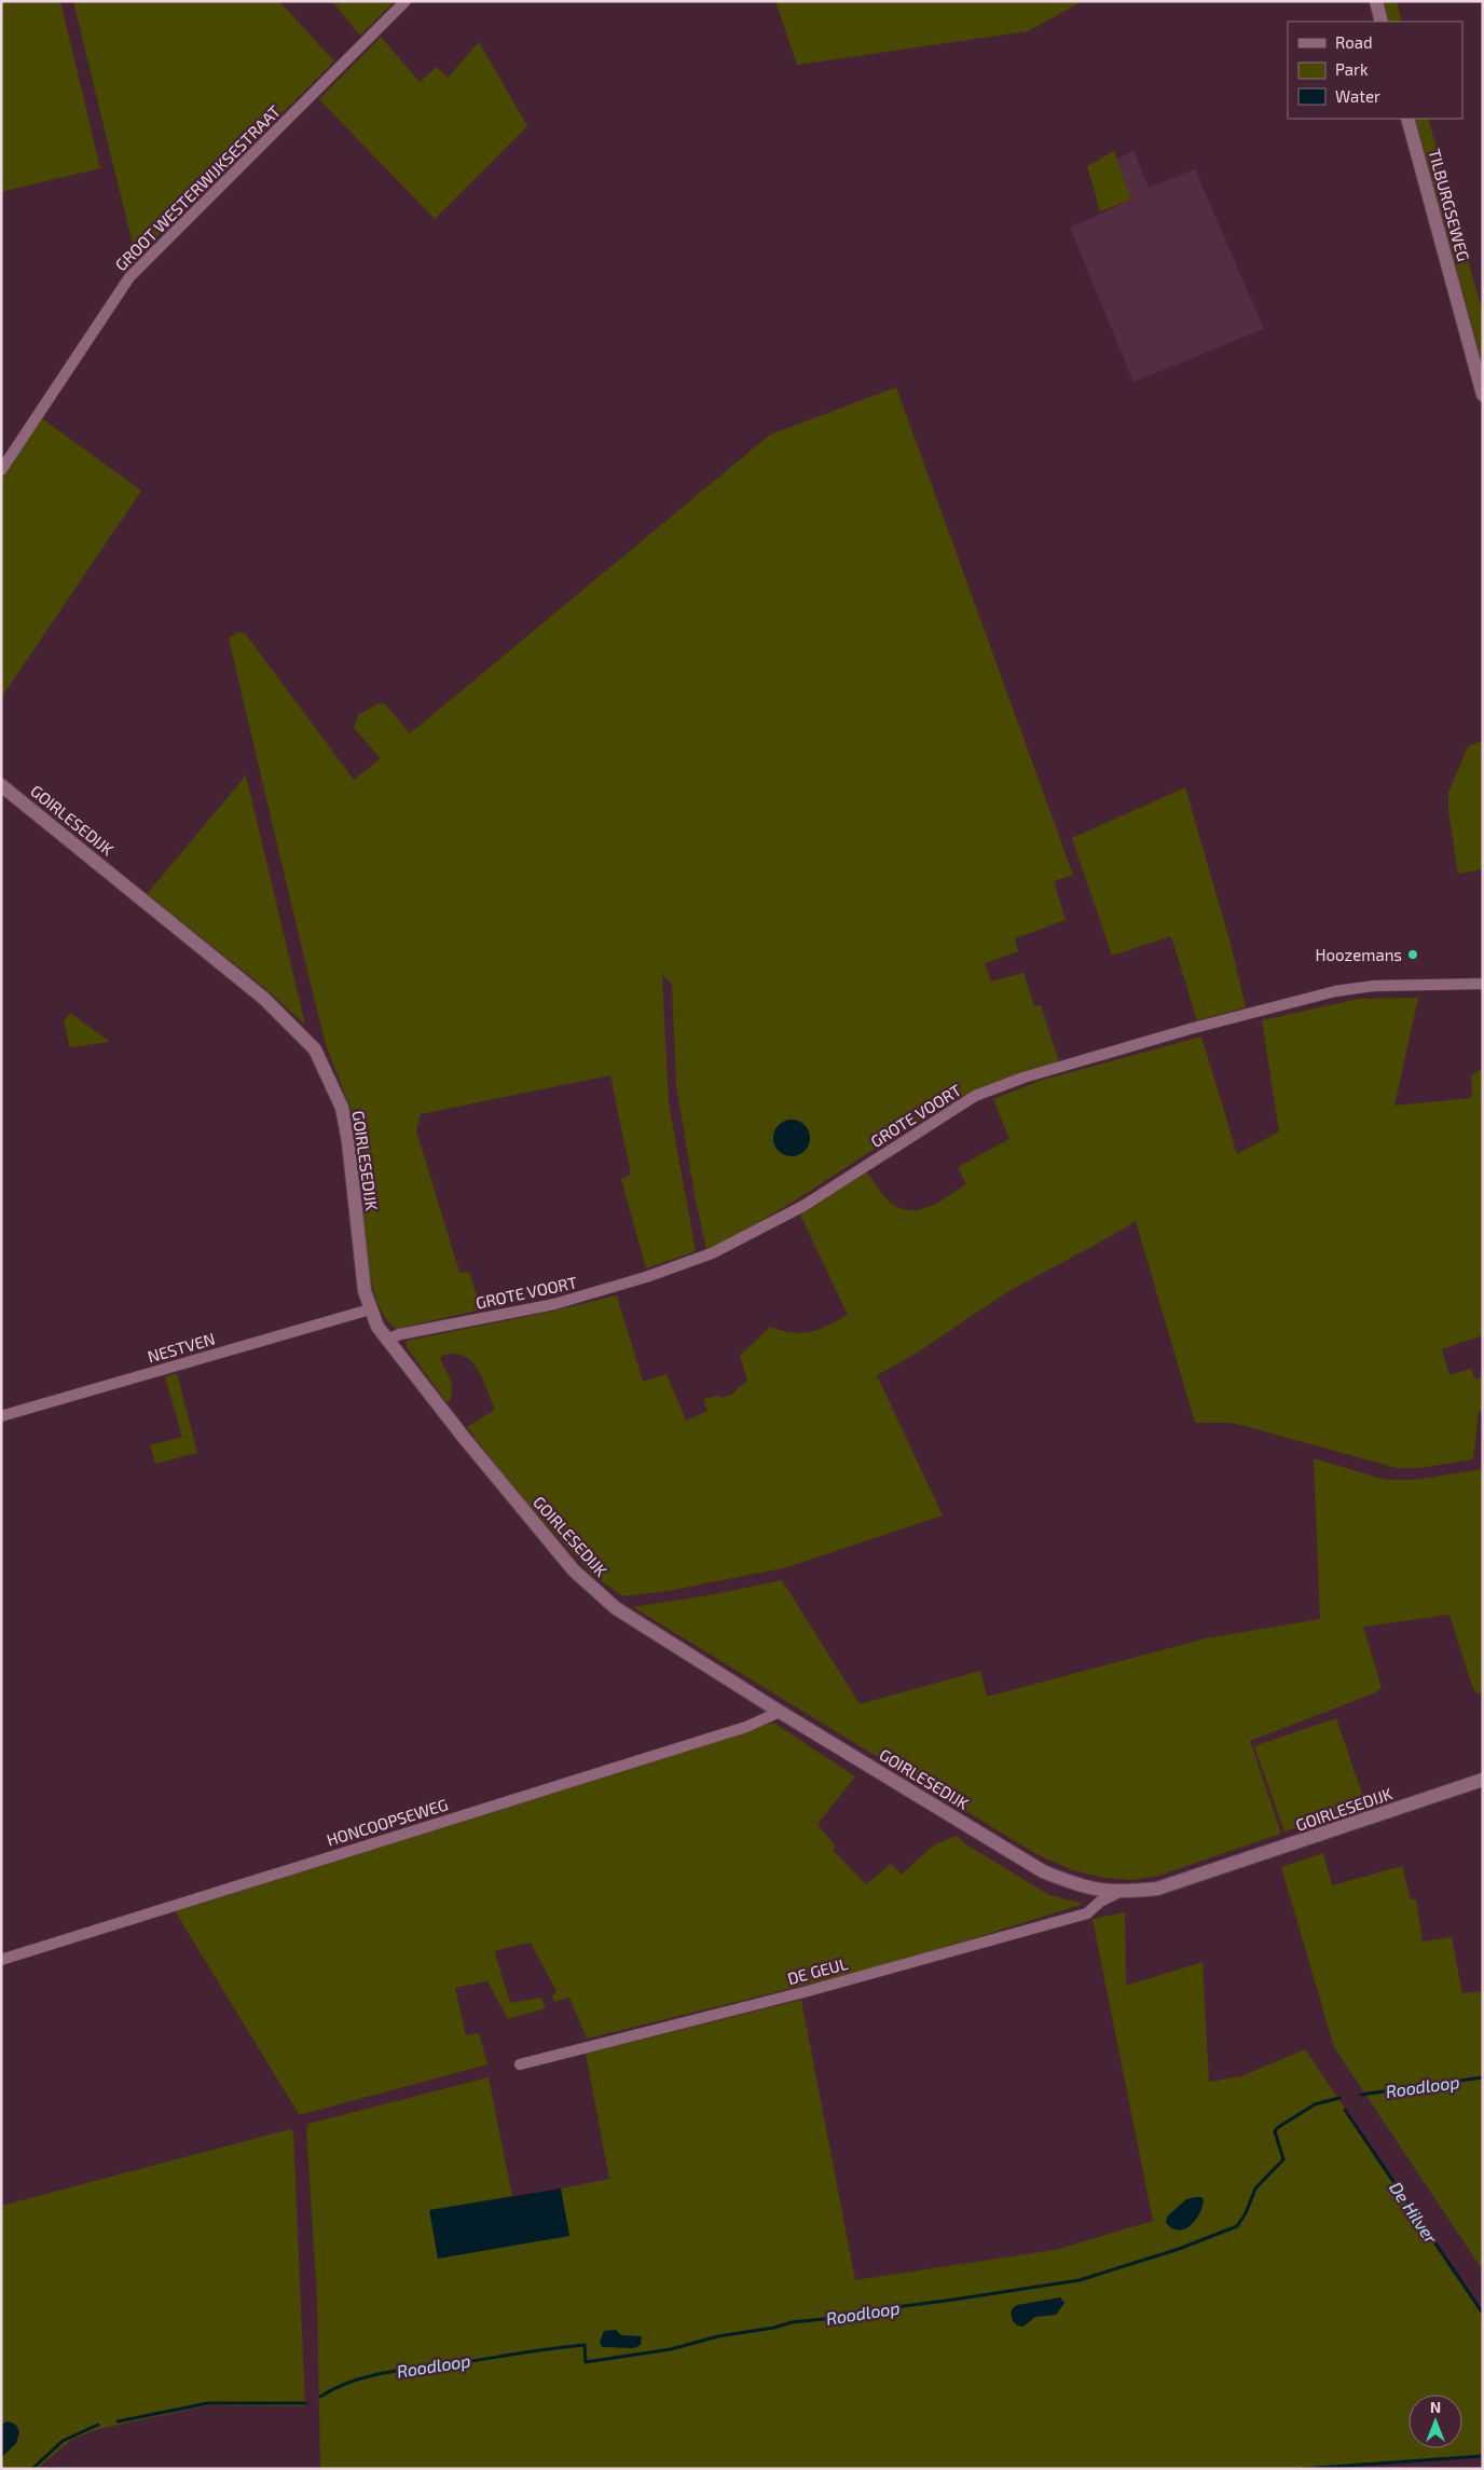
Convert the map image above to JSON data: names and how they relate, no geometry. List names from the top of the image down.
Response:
{
  "streets": {
    "street": [
      "GROOT WESTERWIJKSESTRAAT",
      "TILBURGSEWEG",
      "GOIRLESEDIJK",
      "GROTE VOORT",
      "NESTVEN",
      "HONCOOPSEWEG",
      "DE GEUL"
    ]
  },
  "crossings": [
    ["GOIRLESEDIJK", "GROTE VOORT"],
    ["GOIRLESEDIJK", "NESTVEN"],
    ["GOIRLESEDIJK", "HONCOOPSEWEG"],
    ["GOIRLESEDIJK", "DE GEUL"]
  ],
  "water": ["Roodloop", "De Hilver"],
  "places": ["Hoozemans"],
  "legend": ["Road", "Park", "Water"],
  "north": "top"
}
